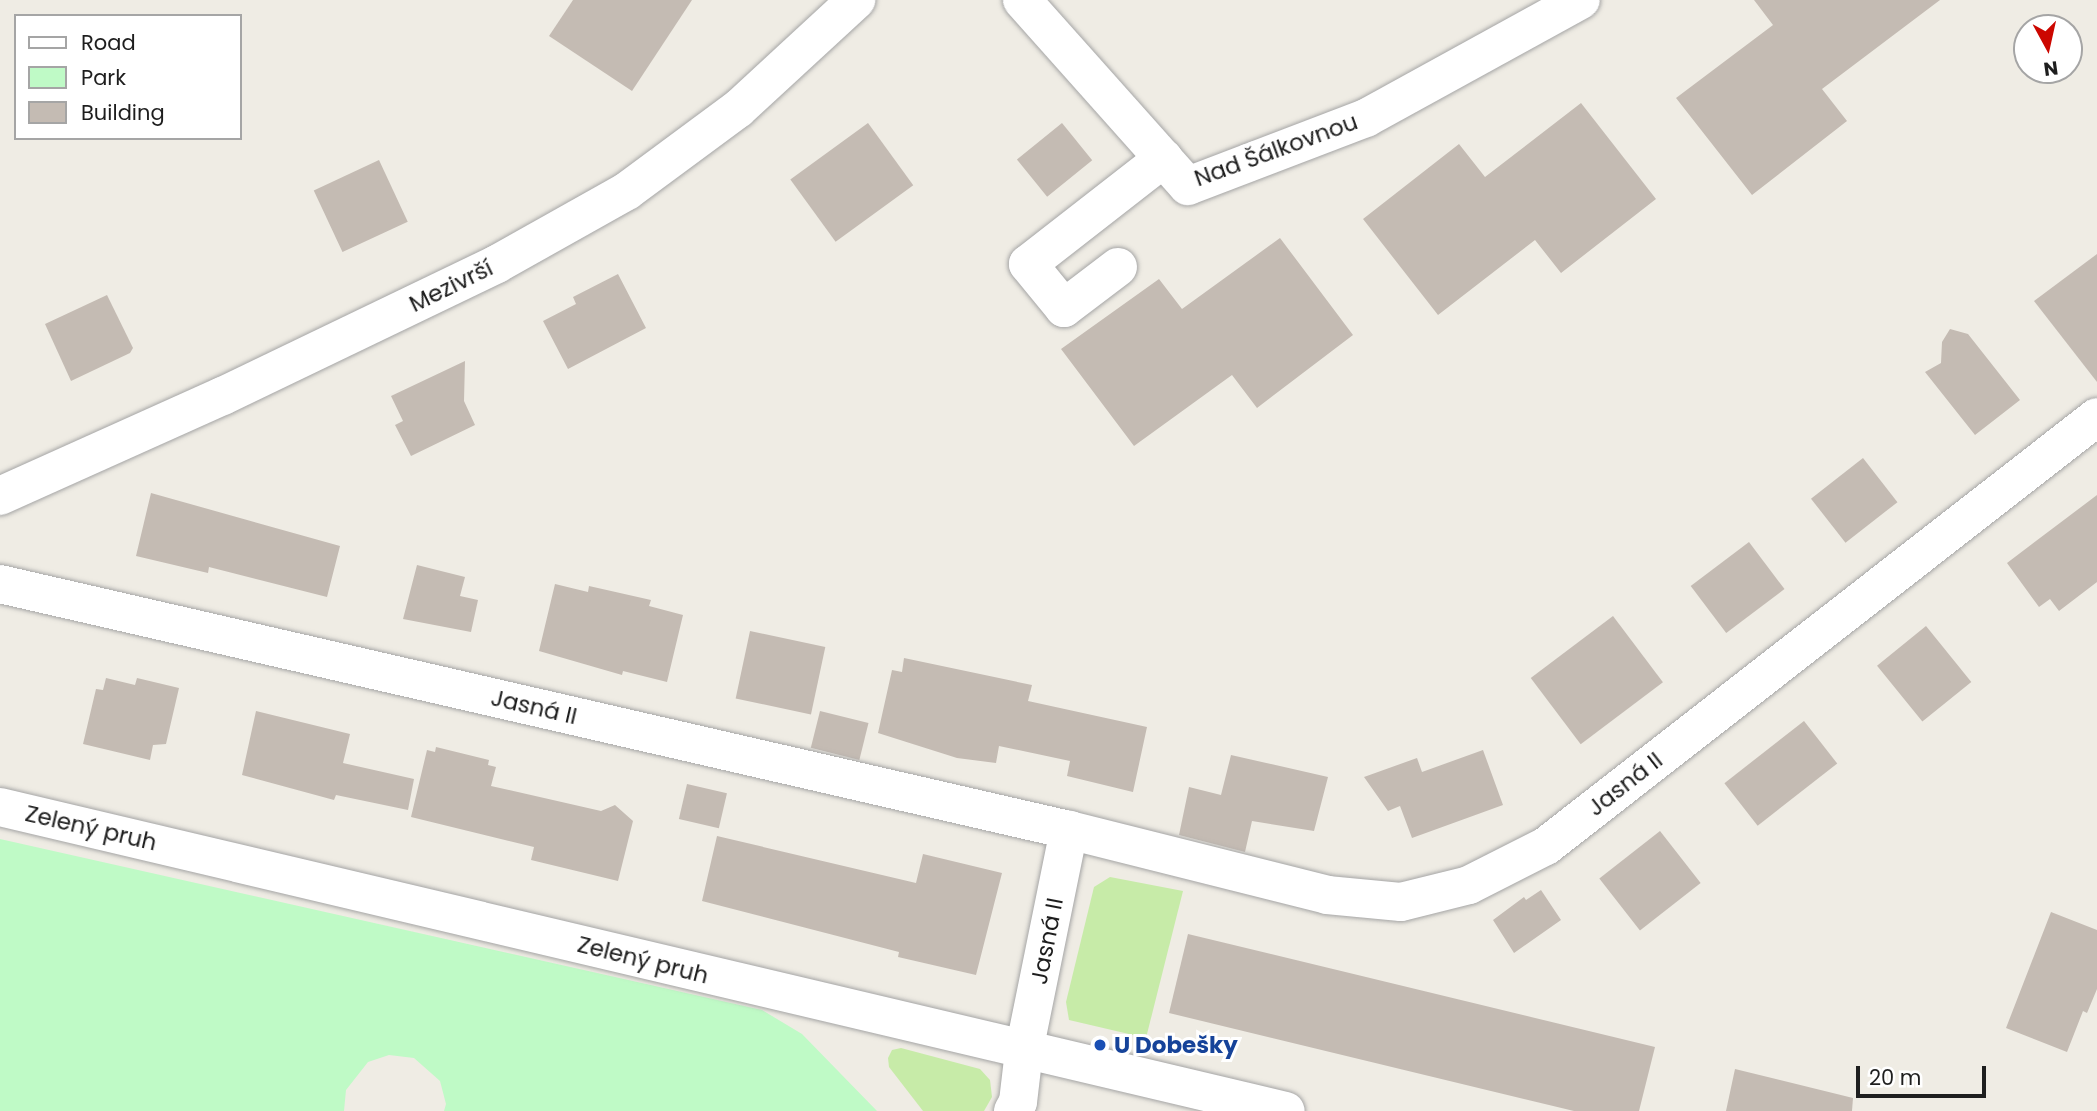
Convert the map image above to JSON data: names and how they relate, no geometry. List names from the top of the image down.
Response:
{
  "streets": {
    "street": [
      "Nad Šálkovnou",
      "Mezivrší",
      "Jasná II",
      "Zelený pruh"
    ]
  },
  "crossings": [
    ["Jasná II", "Zelený pruh"]
  ],
  "places": ["U Dobešky"],
  "legend": ["Road", "Park", "Building"],
  "scale_bar": "20 m",
  "north": "bottom"
}
